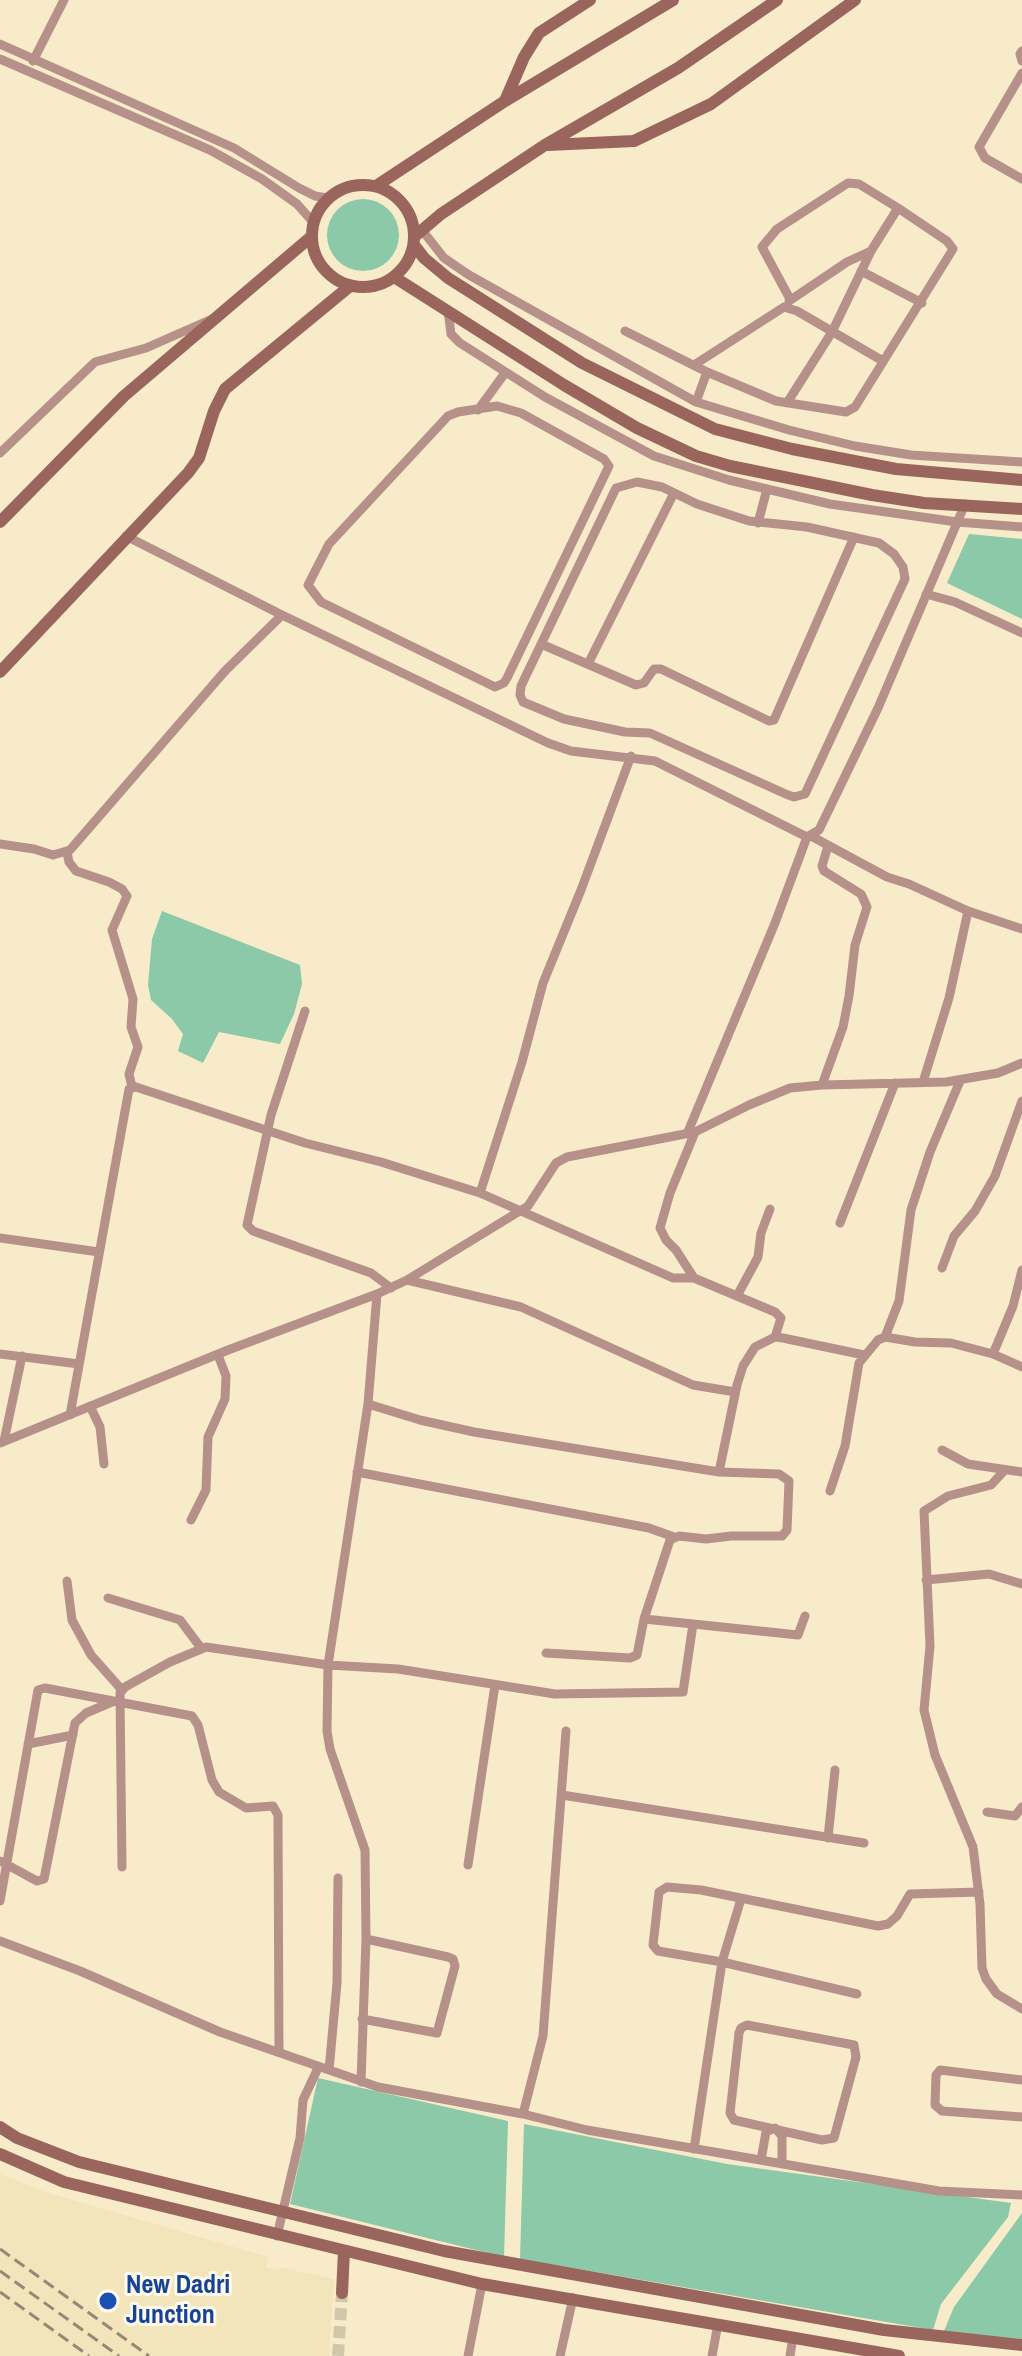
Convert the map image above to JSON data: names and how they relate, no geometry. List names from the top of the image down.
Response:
{
  "places": ["New Dadri Junction"]
}
